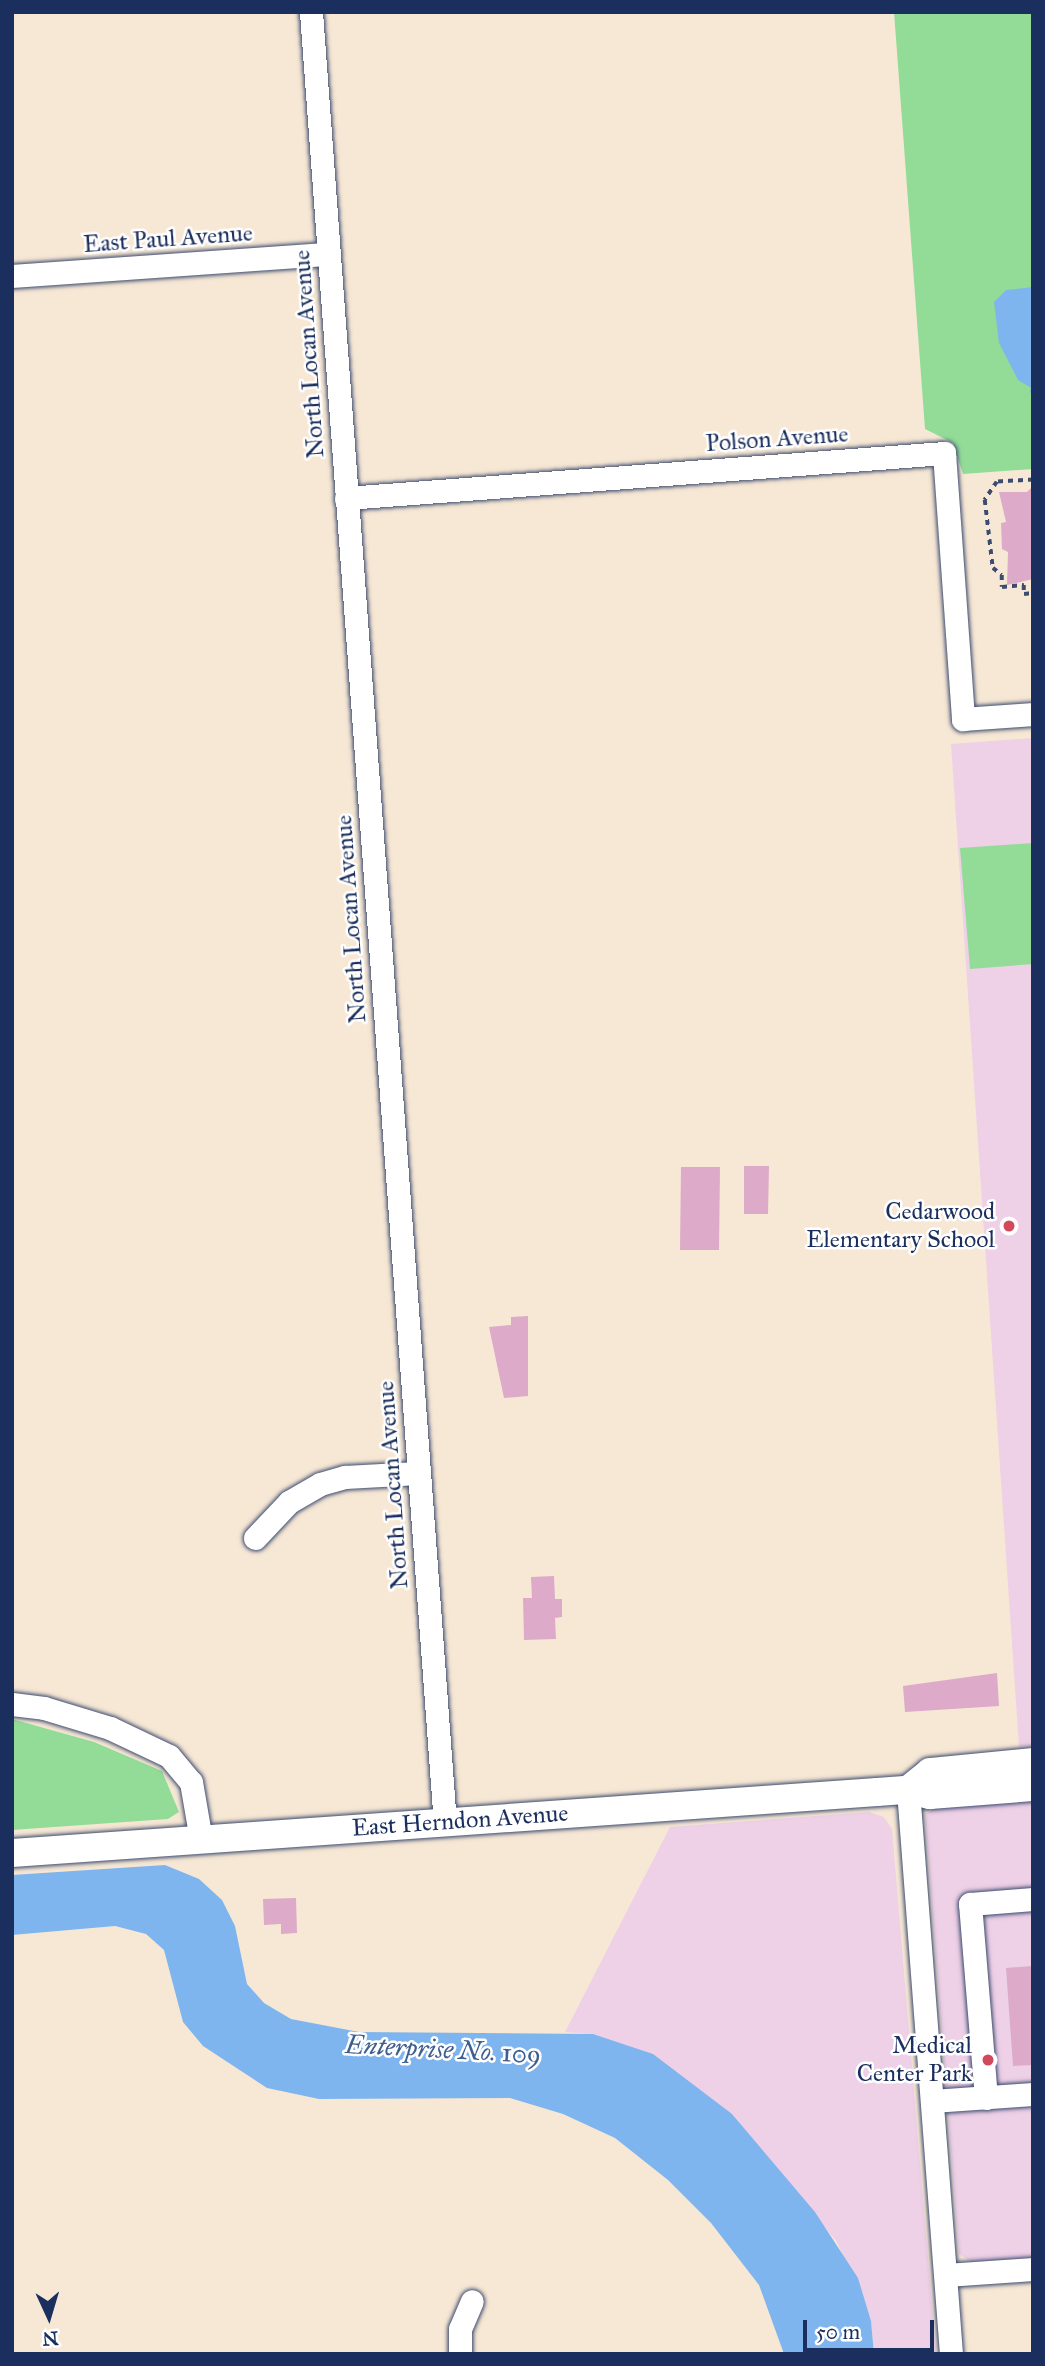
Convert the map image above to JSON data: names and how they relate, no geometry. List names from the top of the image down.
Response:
{
  "streets": {
    "main road": ["East Herndon Avenue"],
    "street": ["East Paul Avenue", "North Locan Avenue", "Polson Avenue"]
  },
  "crossings": [
    ["East Paul Avenue", "North Locan Avenue"],
    ["North Locan Avenue", "Polson Avenue"],
    ["North Locan Avenue", "East Herndon Avenue"]
  ],
  "water": ["Enterprise No. 109"],
  "places": ["Cedarwood Elementary School", "Medical Center Park"],
  "scale_bar": "50 m",
  "north": "bottom"
}
